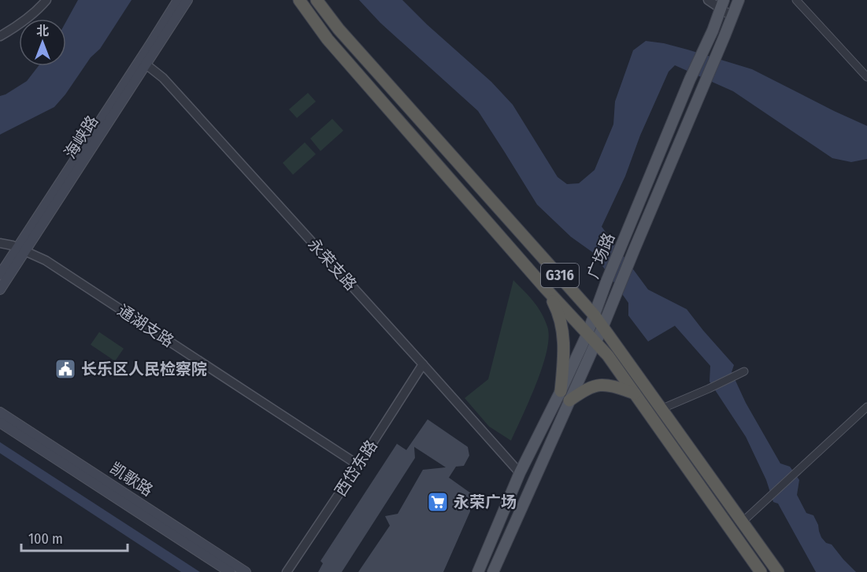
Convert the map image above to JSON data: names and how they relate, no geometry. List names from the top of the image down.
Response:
{
  "streets": {
    "highway": ["G316"],
    "main road": ["海峡路", "广场路", "凯歌路"],
    "street": ["永荣支路", "通湖支路", "西岱东路"]
  },
  "crossings": [
    ["海峡路", "永荣支路"],
    ["海峡路", "通湖支路"],
    ["广场路", "永荣支路"],
    ["广场路", "G316"],
    ["永荣支路", "西岱东路"],
    ["通湖支路", "西岱东路"]
  ],
  "places": {
    "public building": ["长乐区人民检察院"],
    "supermarket": ["永荣广场"]
  },
  "scale_bar": "100 m",
  "north": "top"
}
